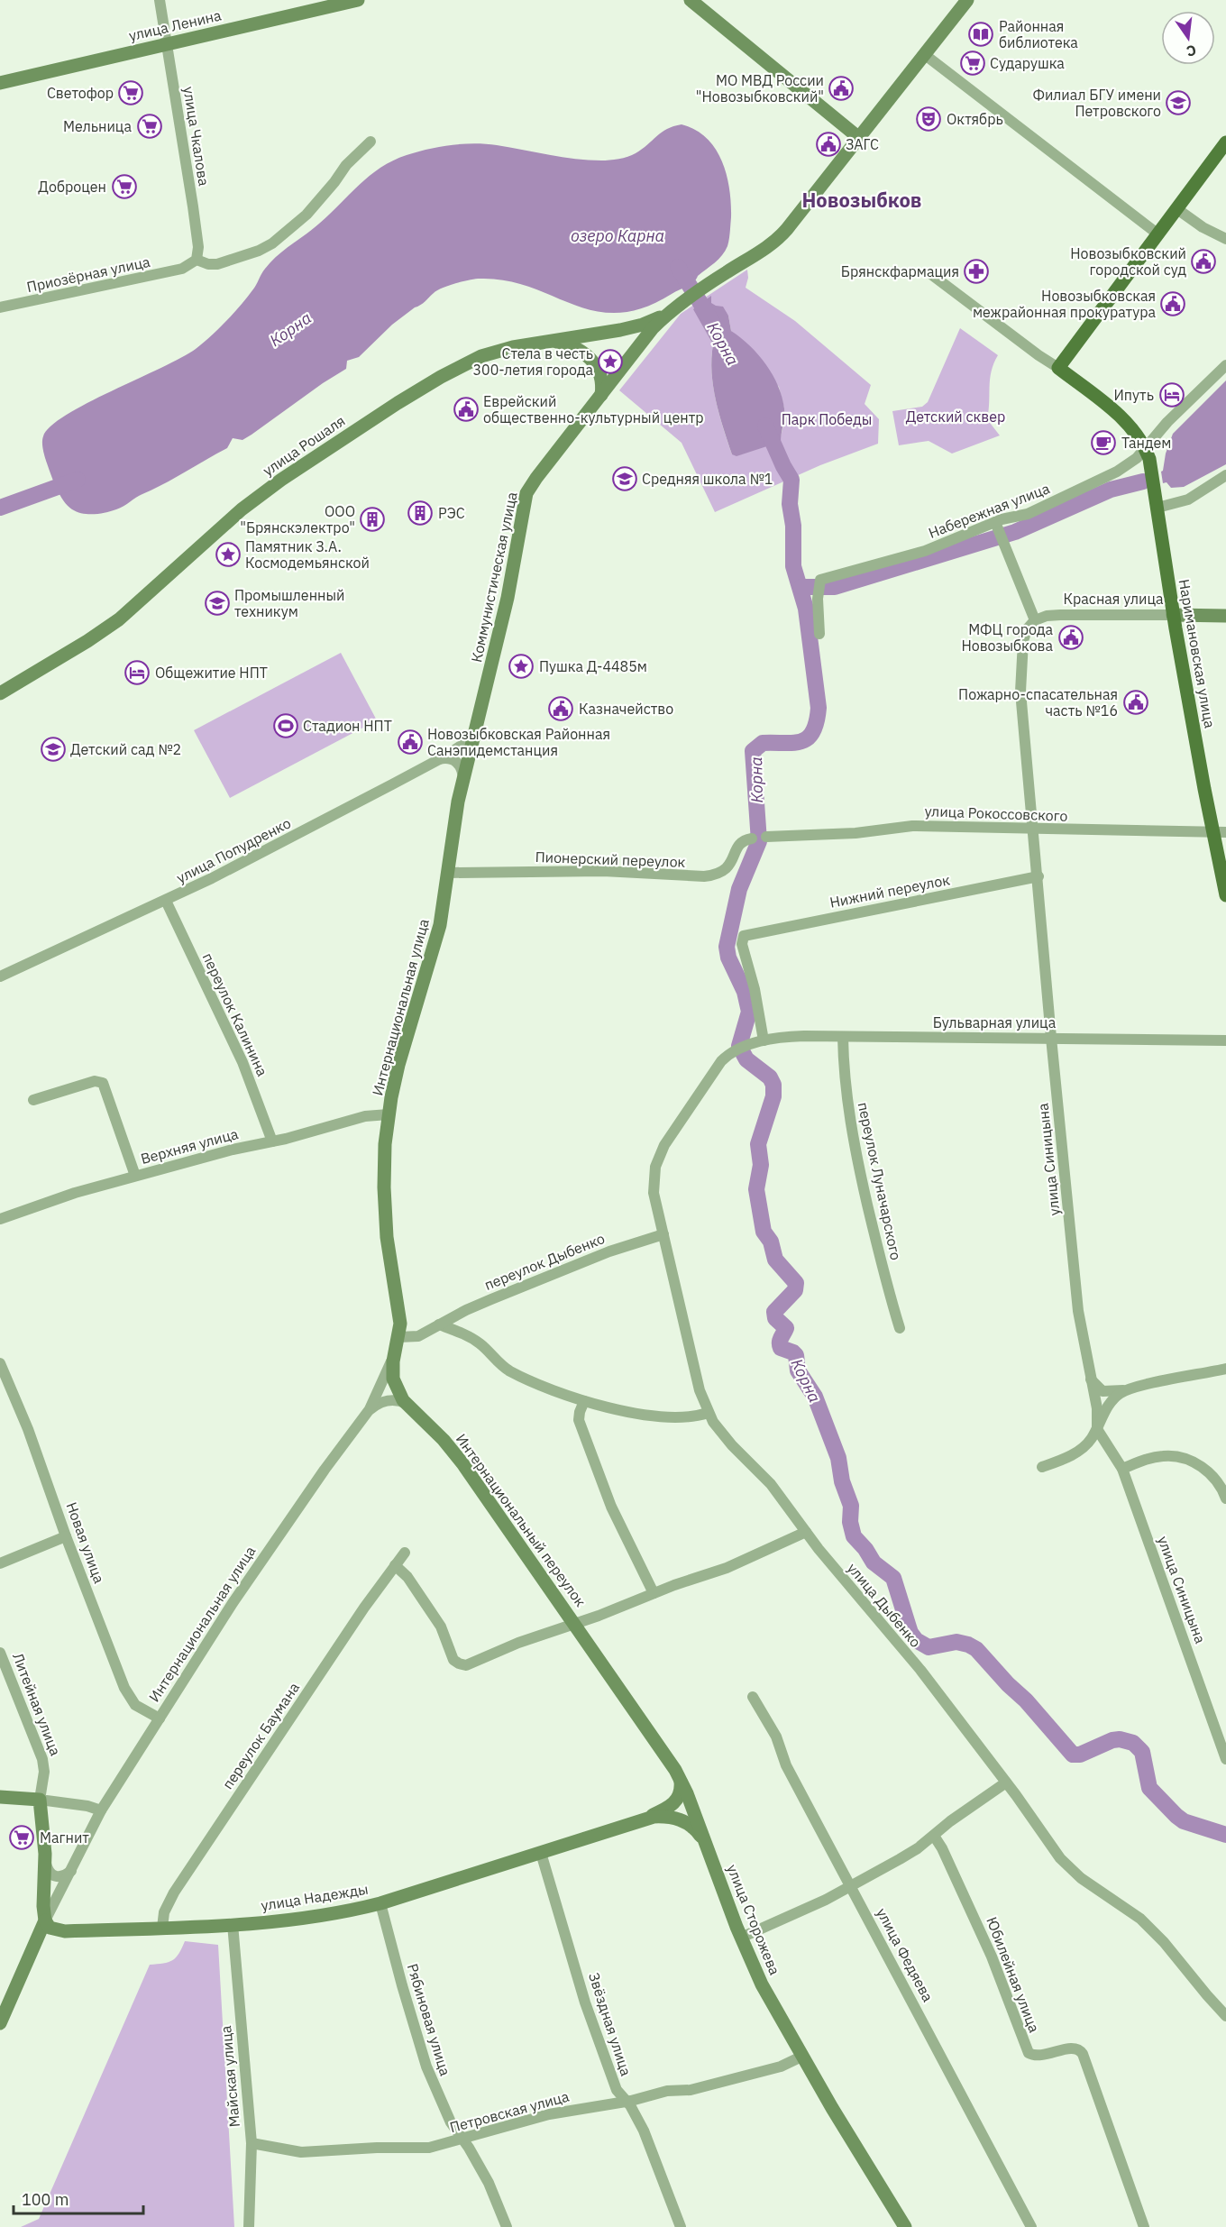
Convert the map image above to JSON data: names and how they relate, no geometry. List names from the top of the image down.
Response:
{
  "streets": {
    "main road": ["Наримановская улица"],
    "street": [
      "улица Ленина",
      "улица Чкалова",
      "Приозёрная улица",
      "улица Рошаля",
      "Набережная улица",
      "Коммунистическая улица",
      "Красная улица",
      "улица Рокоссовского",
      "улица Попудренко",
      "Пионерский переулок",
      "Нижний переулок",
      "Интернациональная улица",
      "переулок Калинина",
      "Бульварная улица",
      "Верхняя улица",
      "улица Синицына",
      "переулок Луначарского",
      "переулок Дыбенко",
      "Интернациональный переулок",
      "Новая улица",
      "улица Дыбенко",
      "Литейная улица",
      "переулок Баумана",
      "улица Надежды",
      "улица Сторожева",
      "улица Федяева",
      "Юбилейная улица",
      "Рябиновая улица",
      "Звёздная улица",
      "Майская улица",
      "Петровская улица"
    ]
  },
  "crossings": [
    ["улица Ленина", "улица Чкалова"],
    ["улица Чкалова", "Приозёрная улица"],
    ["Набережная улица", "Наримановская улица"],
    ["Коммунистическая улица", "улица Попудренко"],
    ["Коммунистическая улица", "Интернациональная улица"],
    ["Красная улица", "Наримановская улица"],
    ["Красная улица", "улица Синицына"],
    ["Наримановская улица", "улица Рокоссовского"],
    ["улица Рокоссовского", "улица Синицына"],
    ["улица Попудренко", "Интернациональная улица"],
    ["улица Попудренко", "переулок Калинина"],
    ["Пионерский переулок", "Интернациональная улица"],
    ["Нижний переулок", "Бульварная улица"],
    ["Нижний переулок", "улица Синицына"],
    ["Интернациональная улица", "Верхняя улица"],
    ["Интернациональная улица", "переулок Дыбенко"],
    ["Интернациональная улица", "Интернациональный переулок"],
    ["Интернациональная улица", "Новая улица"],
    ["Интернациональная улица", "Литейная улица"],
    ["Интернациональная улица", "улица Надежды"],
    ["переулок Калинина", "Верхняя улица"],
    ["Бульварная улица", "улица Синицына"],
    ["Бульварная улица", "переулок Луначарского"],
    ["Бульварная улица", "улица Дыбенко"],
    ["переулок Дыбенко", "улица Дыбенко"],
    ["Интернациональный переулок", "улица Сторожева"],
    ["переулок Баумана", "улица Надежды"],
    ["улица Надежды", "улица Сторожева"],
    ["улица Надежды", "Рябиновая улица"],
    ["улица Надежды", "Звёздная улица"],
    ["улица Надежды", "Майская улица"],
    ["улица Сторожева", "Петровская улица"],
    ["Рябиновая улица", "Петровская улица"],
    ["Звёздная улица", "Петровская улица"],
    ["Майская улица", "Петровская улица"]
  ],
  "districts": ["Новозыбков"],
  "water": ["озеро Карна", "Корна"],
  "parks": ["Детский сквер", "Парк Победы"],
  "places": {
    "library": ["Районная библиотека"],
    "supermarket": [
      "Сударушка",
      "Светофор",
      "Мельница",
      "Доброцен",
      "Магнит"
    ],
    "public building": [
      "МО МВД России \"Новозыбковский\"",
      "ЗАГС",
      "Новозыбковский городской суд",
      "Новозыбковская межрайонная прокуратура",
      "Еврейский общественно-культурный центр",
      "МФЦ города Новозыбкова",
      "Пожарно-спасательная часть №16",
      "Казначейство",
      "Новозыбковская Районная Санэпидемстанция"
    ],
    "school or university": [
      "Филиал БГУ имени Петровского",
      "Средняя школа №1",
      "Промышленный техникум",
      "Детский сад №2"
    ],
    "theatre": ["Октябрь"],
    "pharmacy": ["Брянскфармация"],
    "place": ["Стела в честь 300-летия города", "Памятник З.А. Космодемьянской", "Пушка Д-4485м"],
    "hotel": ["Ипуть", "Общежитие НПТ"],
    "cafe": ["Тандем"],
    "building": ["РЭС", "ООО \"Брянскэлектро\""],
    "sports": ["Стадион НПТ"]
  },
  "scale_bar": "100 m",
  "north": "bottom"
}
